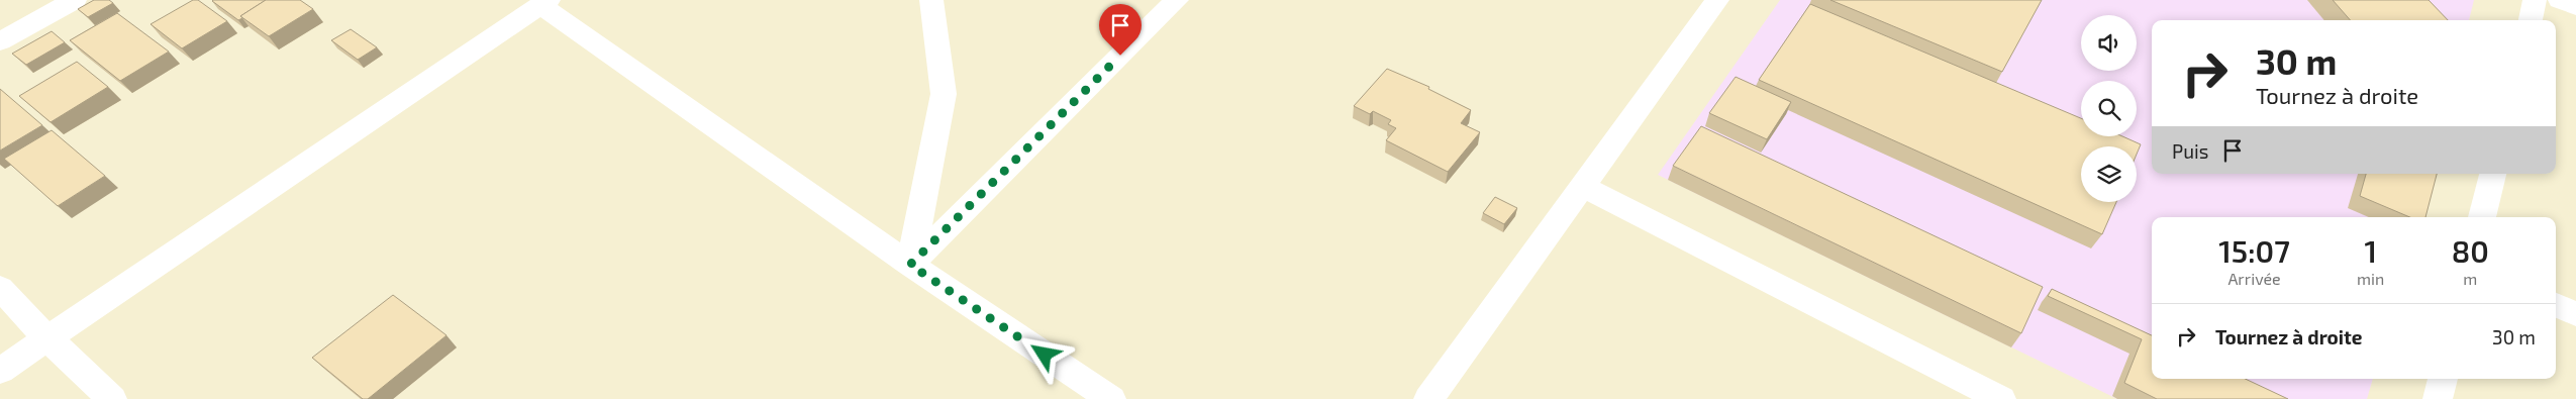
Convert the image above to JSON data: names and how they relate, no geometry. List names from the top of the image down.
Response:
{
  "page": {
    "turn": ["30 m", "Tournez à droite"],
    "then": "Puis",
    "eta": [
      "15:07",
      "Arrivée",
      "1",
      "min",
      "80",
      "m"
    ],
    "list": [
      {
        "name": "Tournez à droite",
        "value": "30 m"
      }
    ]
  }
}
